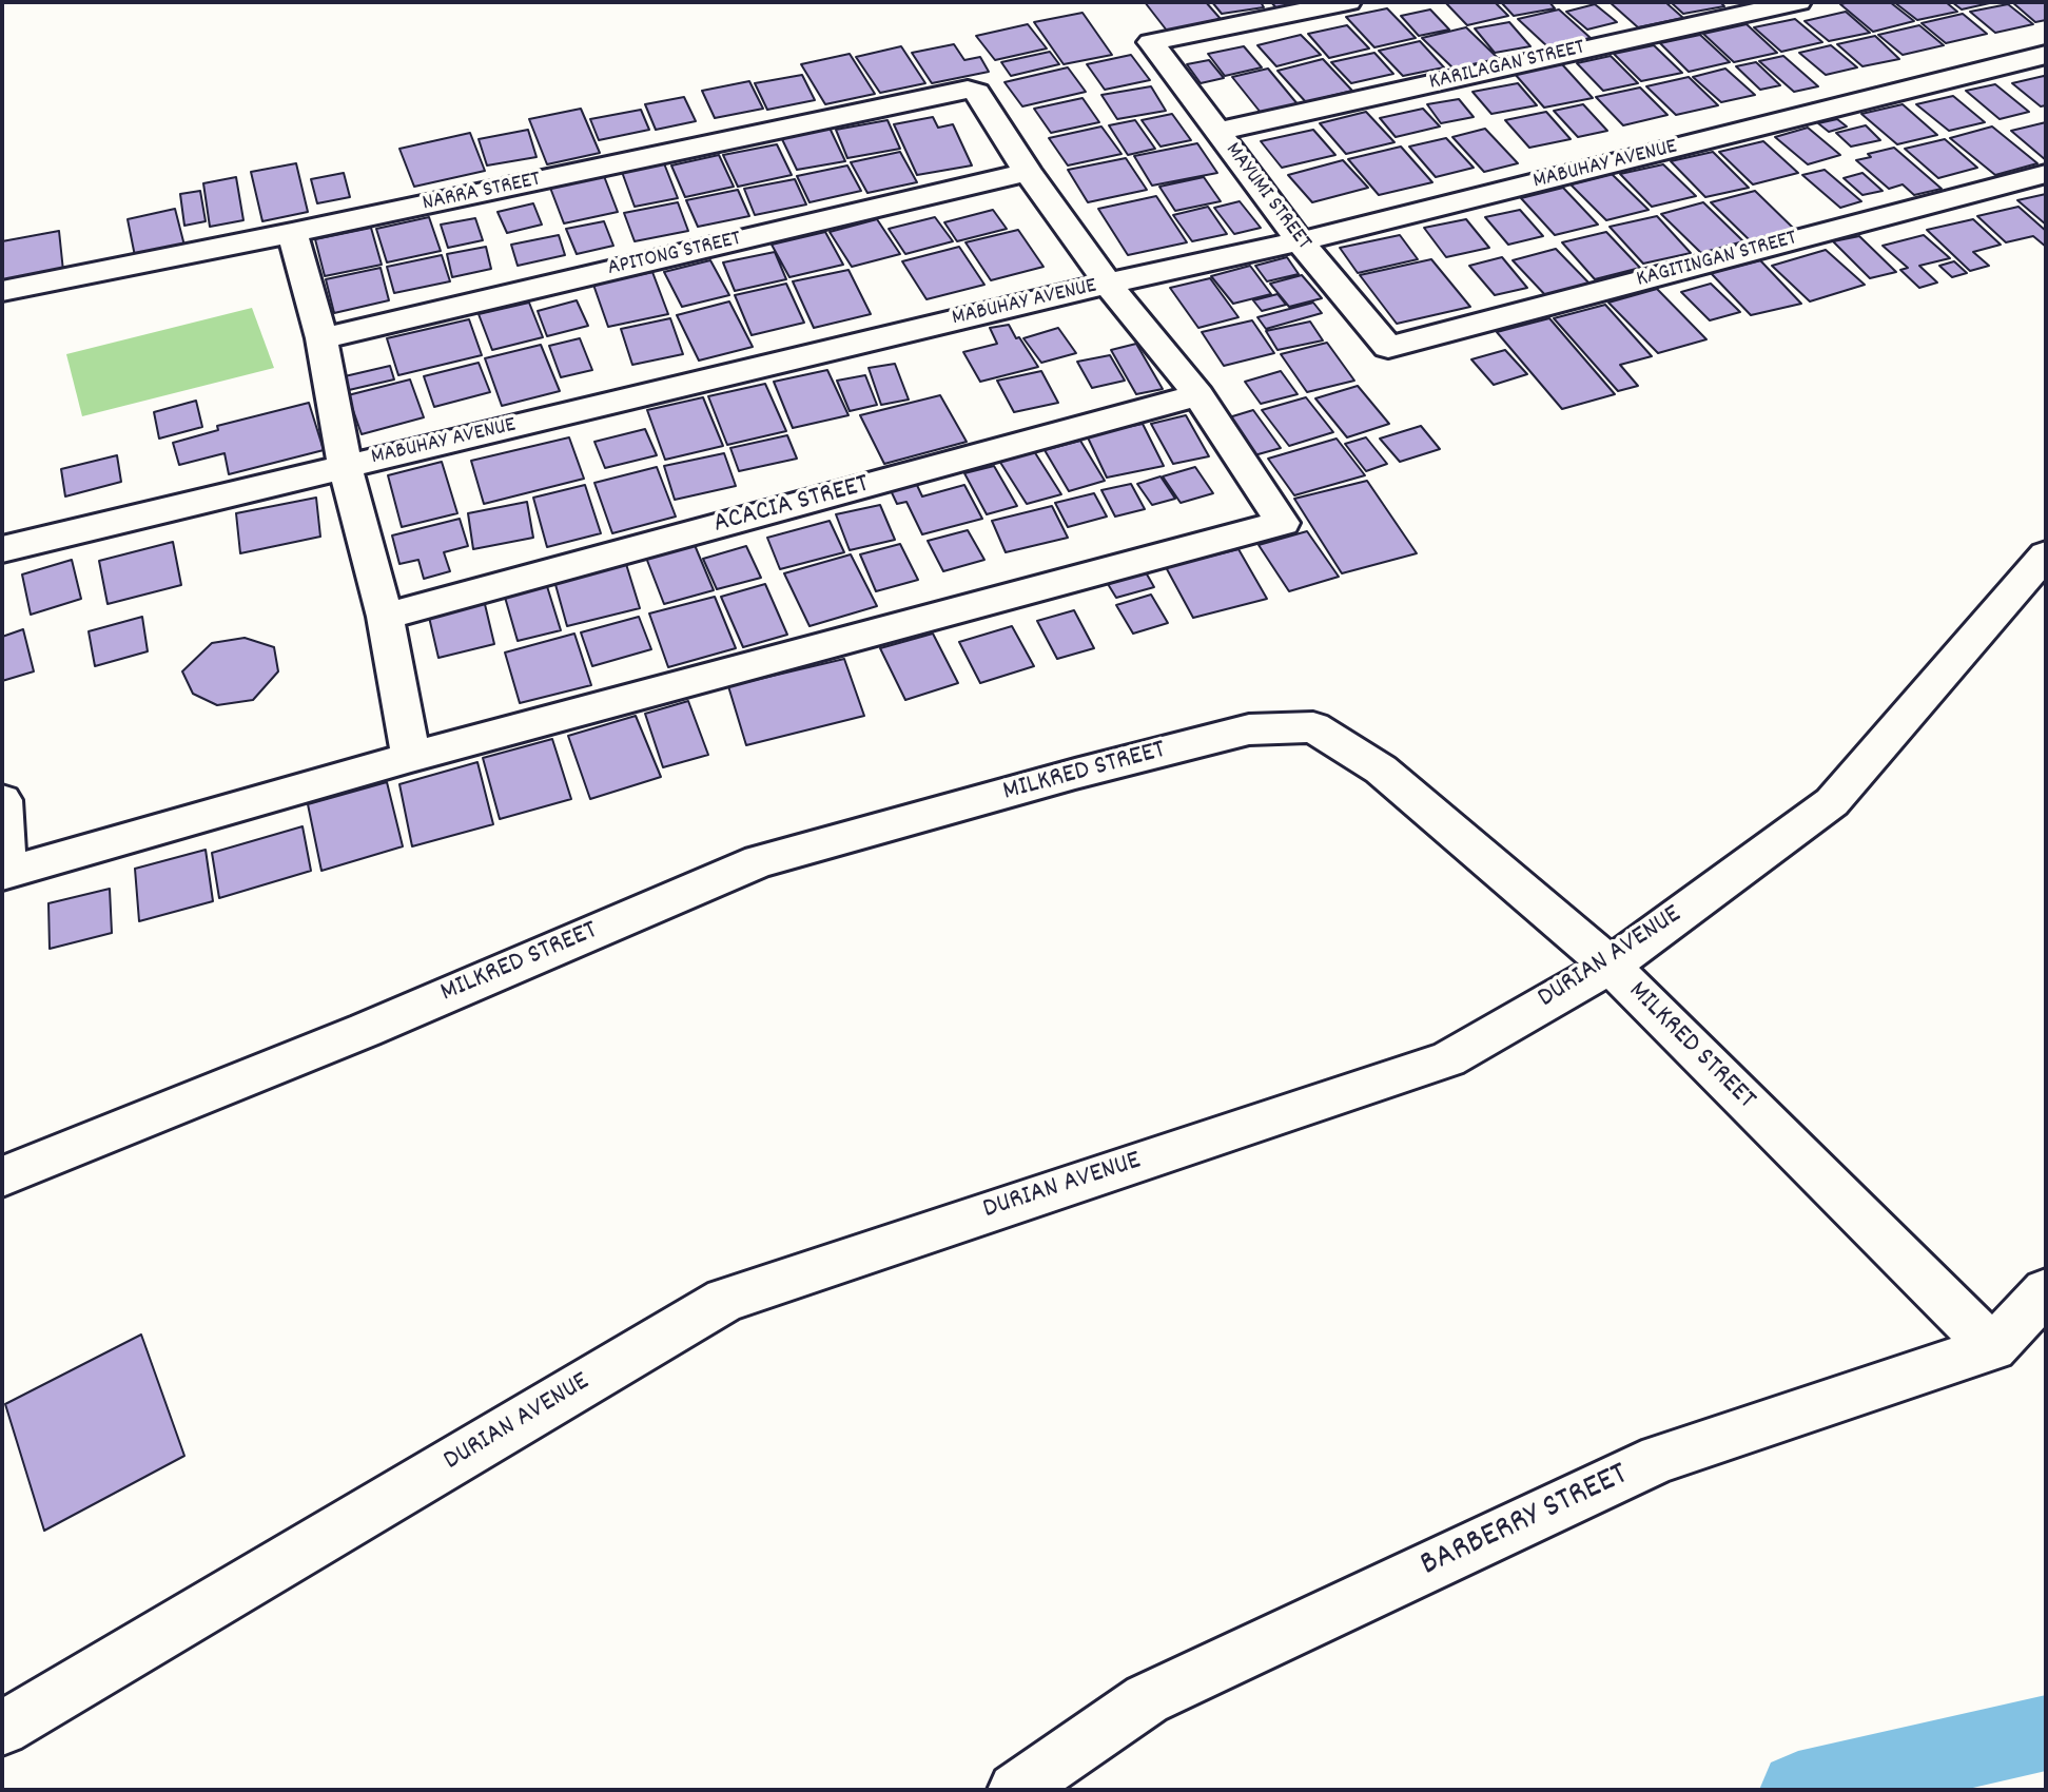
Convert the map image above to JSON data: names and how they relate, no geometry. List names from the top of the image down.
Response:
{
  "streets": {
    "street": [
      "KARILAGAN STREET",
      "MABUHAY AVENUE",
      "NARRA STREET",
      "MAYUMI STREET",
      "APITONG STREET",
      "KAGITINGAN STREET",
      "ACACIA STREET",
      "MILKRED STREET",
      "DURIAN AVENUE",
      "BARBERRY STREET"
    ]
  },
  "crossings": [
    ["KARILAGAN STREET", "MAYUMI STREET"],
    ["MABUHAY AVENUE", "MAYUMI STREET"],
    ["NARRA STREET", "APITONG STREET"],
    ["MAYUMI STREET", "KAGITINGAN STREET"],
    ["MILKRED STREET", "DURIAN AVENUE"],
    ["MILKRED STREET", "BARBERRY STREET"]
  ]
}
